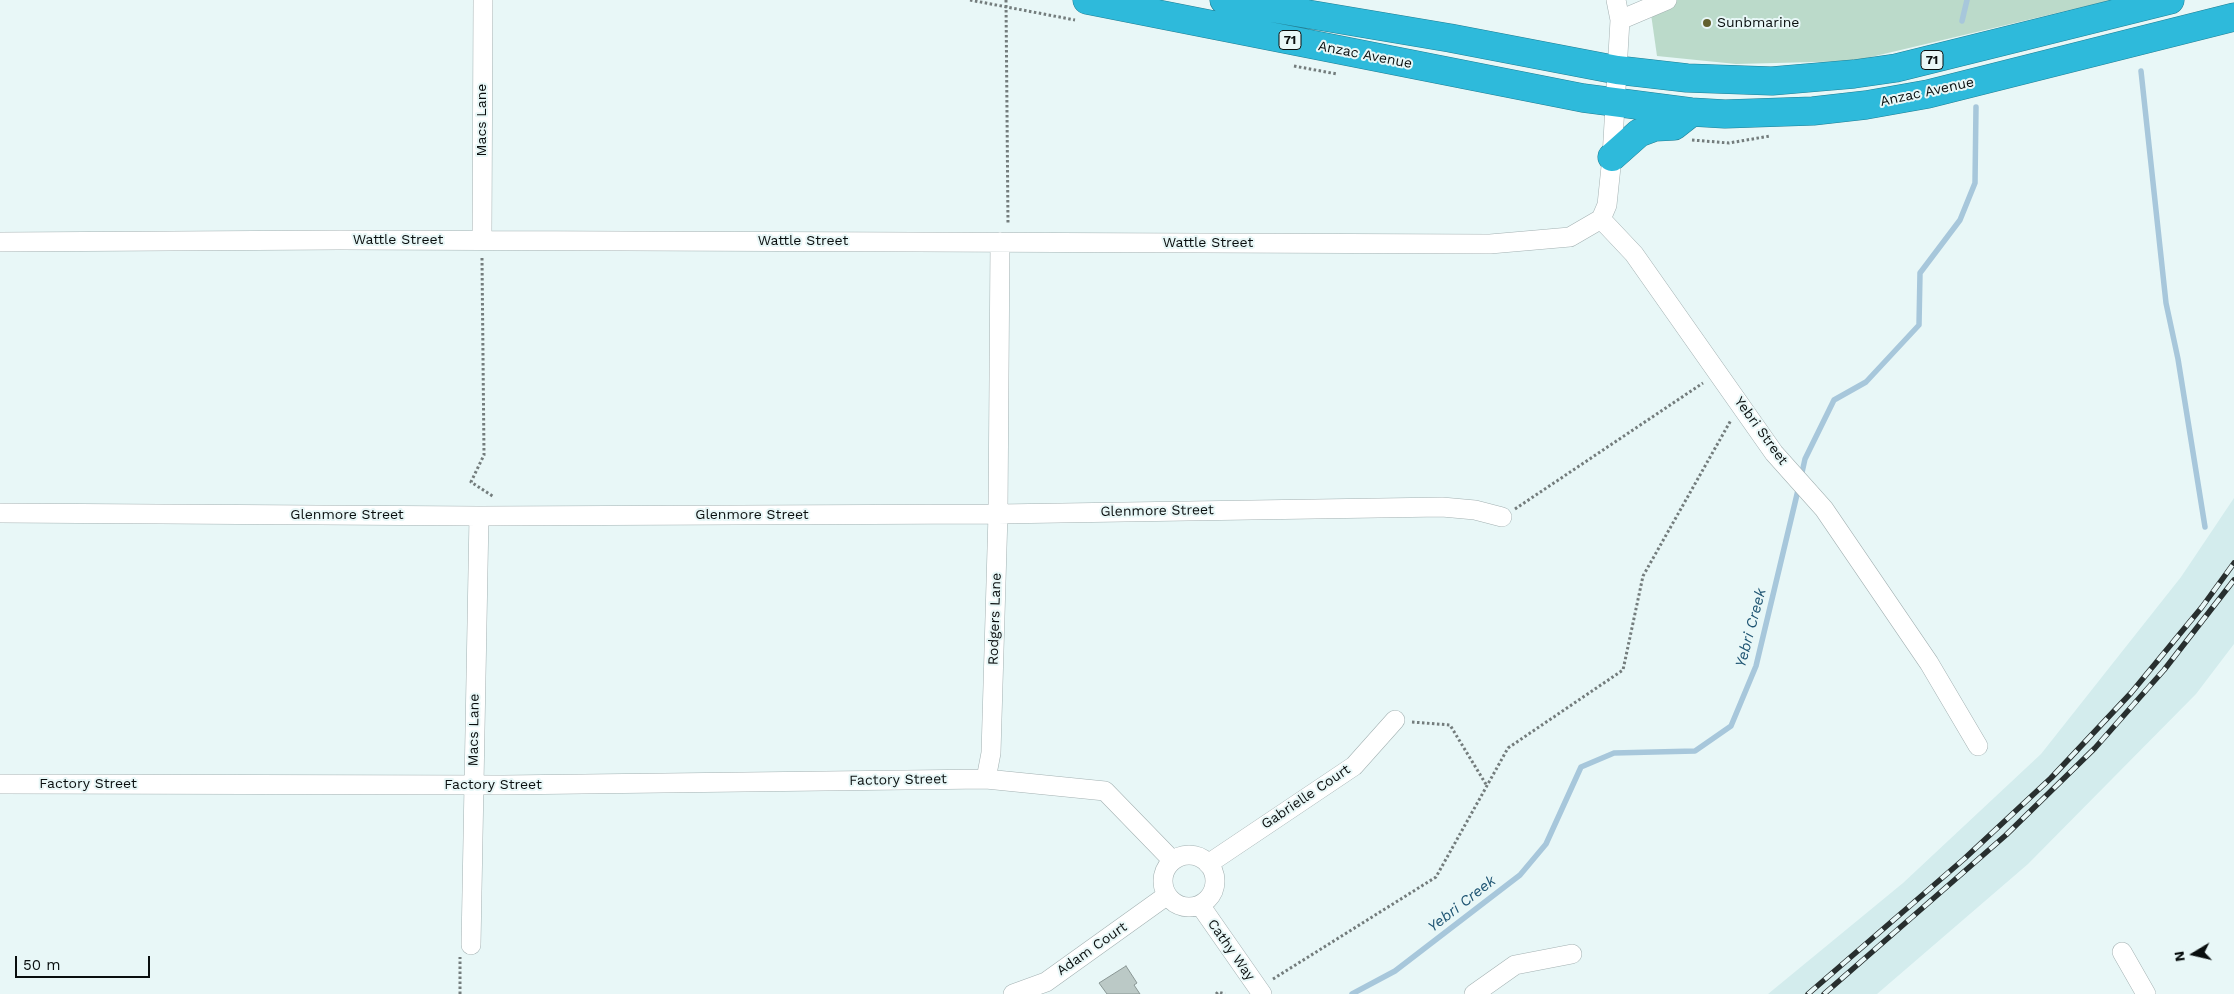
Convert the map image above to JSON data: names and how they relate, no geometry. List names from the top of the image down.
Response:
{
  "streets": {
    "highway": ["71", "Anzac Avenue"],
    "street": [
      "Macs Lane",
      "Wattle Street",
      "Yebri Street",
      "Glenmore Street",
      "Rodgers Lane",
      "Factory Street",
      "Gabrielle Court",
      "Adam Court",
      "Cathy Way"
    ]
  },
  "crossings": [
    ["Macs Lane", "Wattle Street"],
    ["Macs Lane", "Glenmore Street"],
    ["Macs Lane", "Factory Street"],
    ["Wattle Street", "Yebri Street"],
    ["Wattle Street", "Rodgers Lane"],
    ["Glenmore Street", "Rodgers Lane"],
    ["Rodgers Lane", "Factory Street"],
    ["Gabrielle Court", "Adam Court"],
    ["Gabrielle Court", "Cathy Way"],
    ["Adam Court", "Cathy Way"]
  ],
  "water": ["Yebri Creek"],
  "places": ["Sunbmarine"],
  "scale_bar": "50 m",
  "north": "left"
}
